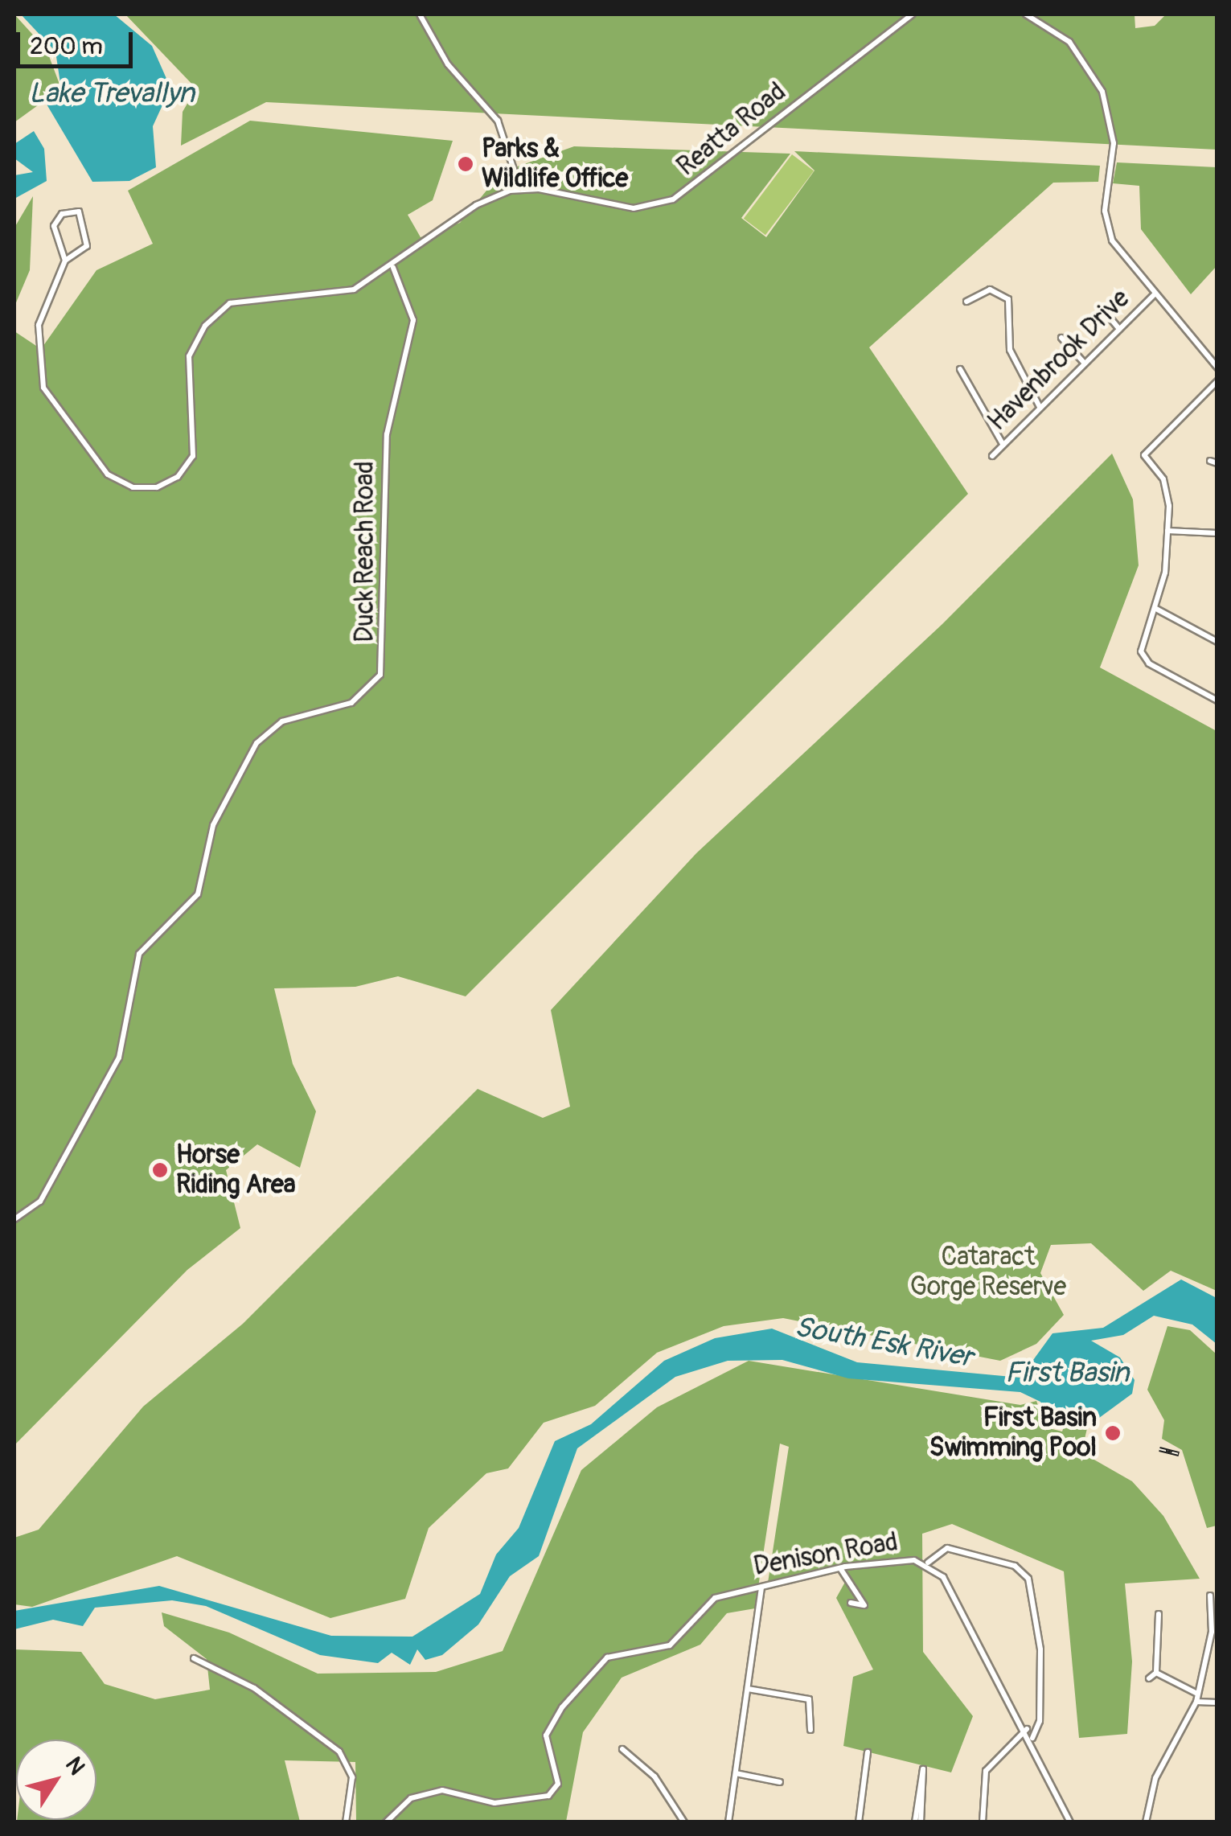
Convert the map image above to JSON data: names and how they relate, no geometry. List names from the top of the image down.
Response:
{
  "streets": {
    "street": [
      "Reatta Road",
      "Havenbrook Drive",
      "Duck Reach Road",
      "Denison Road"
    ]
  },
  "crossings": [
    ["Reatta Road", "Duck Reach Road"]
  ],
  "water": ["Lake Trevallyn", "South Esk River", "First Basin"],
  "parks": ["Cataract Gorge Reserve"],
  "places": ["Parks & Wildlife Office", "Horse Riding Area", "First Basin Swimming Pool"],
  "scale_bar": "200 m",
  "north": "top right"
}
